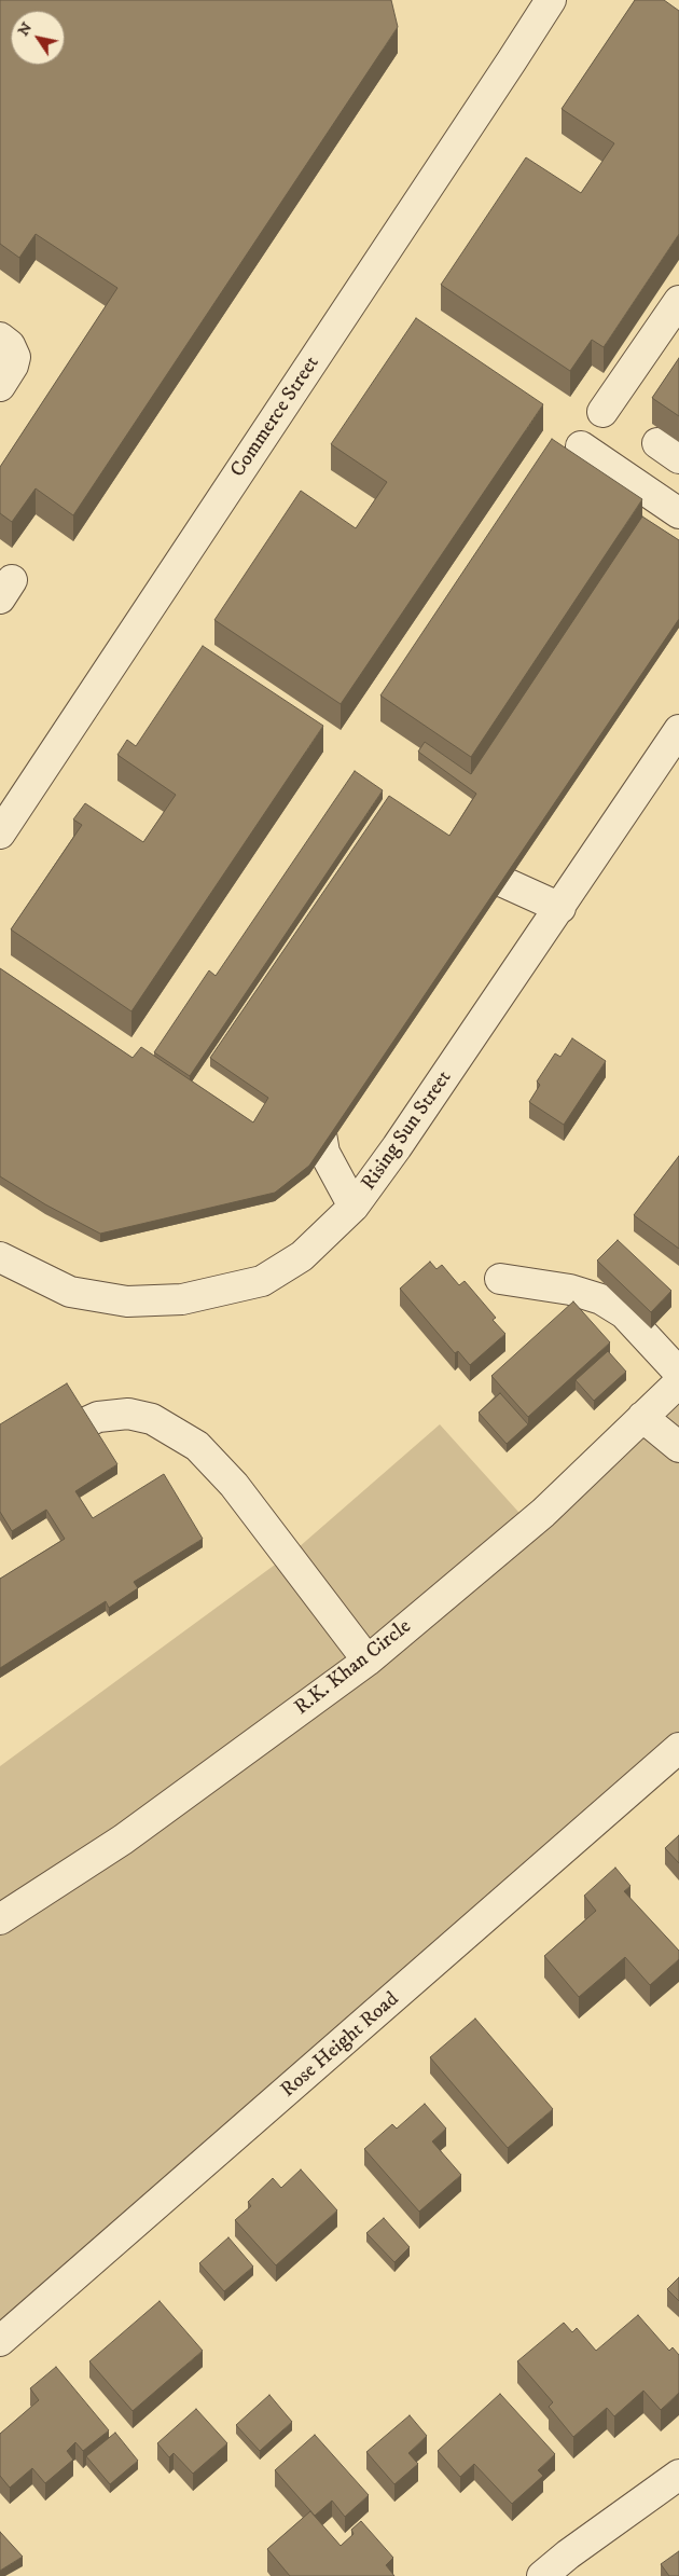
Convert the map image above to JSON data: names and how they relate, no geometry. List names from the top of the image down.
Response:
{
  "streets": {
    "street": [
      "Commerce Street",
      "Rising Sun Street",
      "R.K. Khan Circle",
      "Rose Height Road"
    ]
  },
  "north": "top left"
}
